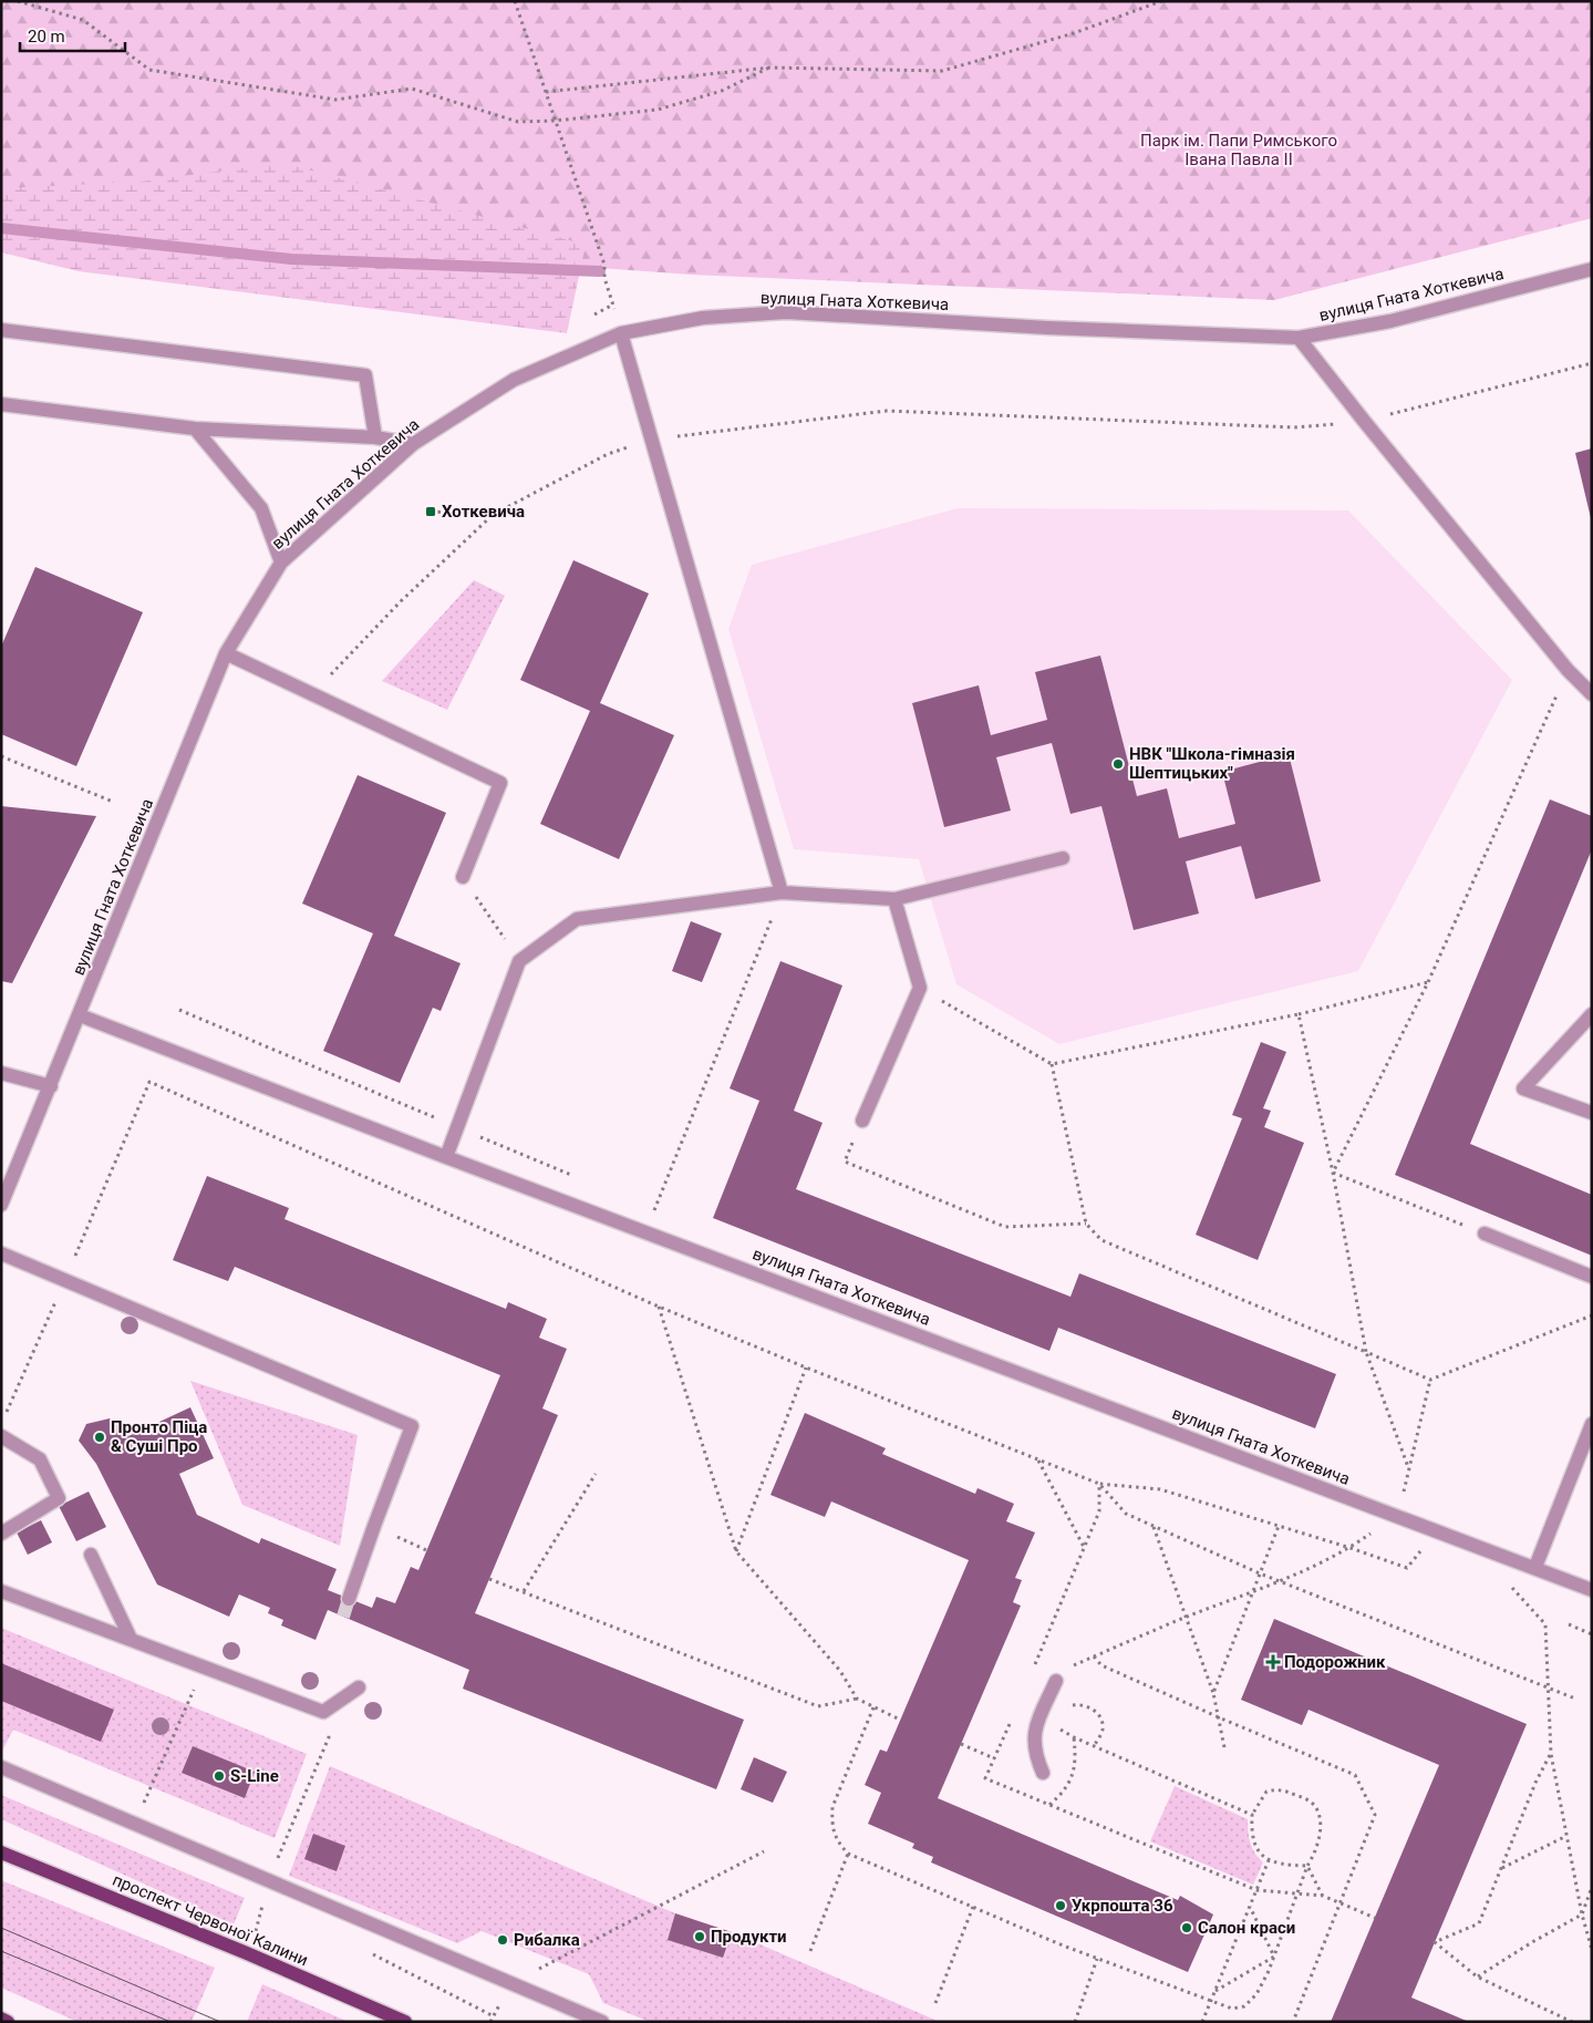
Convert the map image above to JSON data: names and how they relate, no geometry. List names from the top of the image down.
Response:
{
  "streets": {
    "main road": ["проспект Червоної Калини"],
    "street": ["вулиця Гната Хоткевича"]
  },
  "parks": ["Парк ім. Папи Римського Івана Павла ІІ"],
  "places": {
    "transit": ["Хоткевича"],
    "other": [
      "НВК \"Школа-гімназія Шептицьких\"",
      "Пронто Піца & Суші Про",
      "S-Line",
      "Укрпошта 36",
      "Салон краси",
      "Продукти",
      "Рибалка"
    ],
    "health": ["Подорожник"]
  },
  "scale_bar": "20 m"
}
